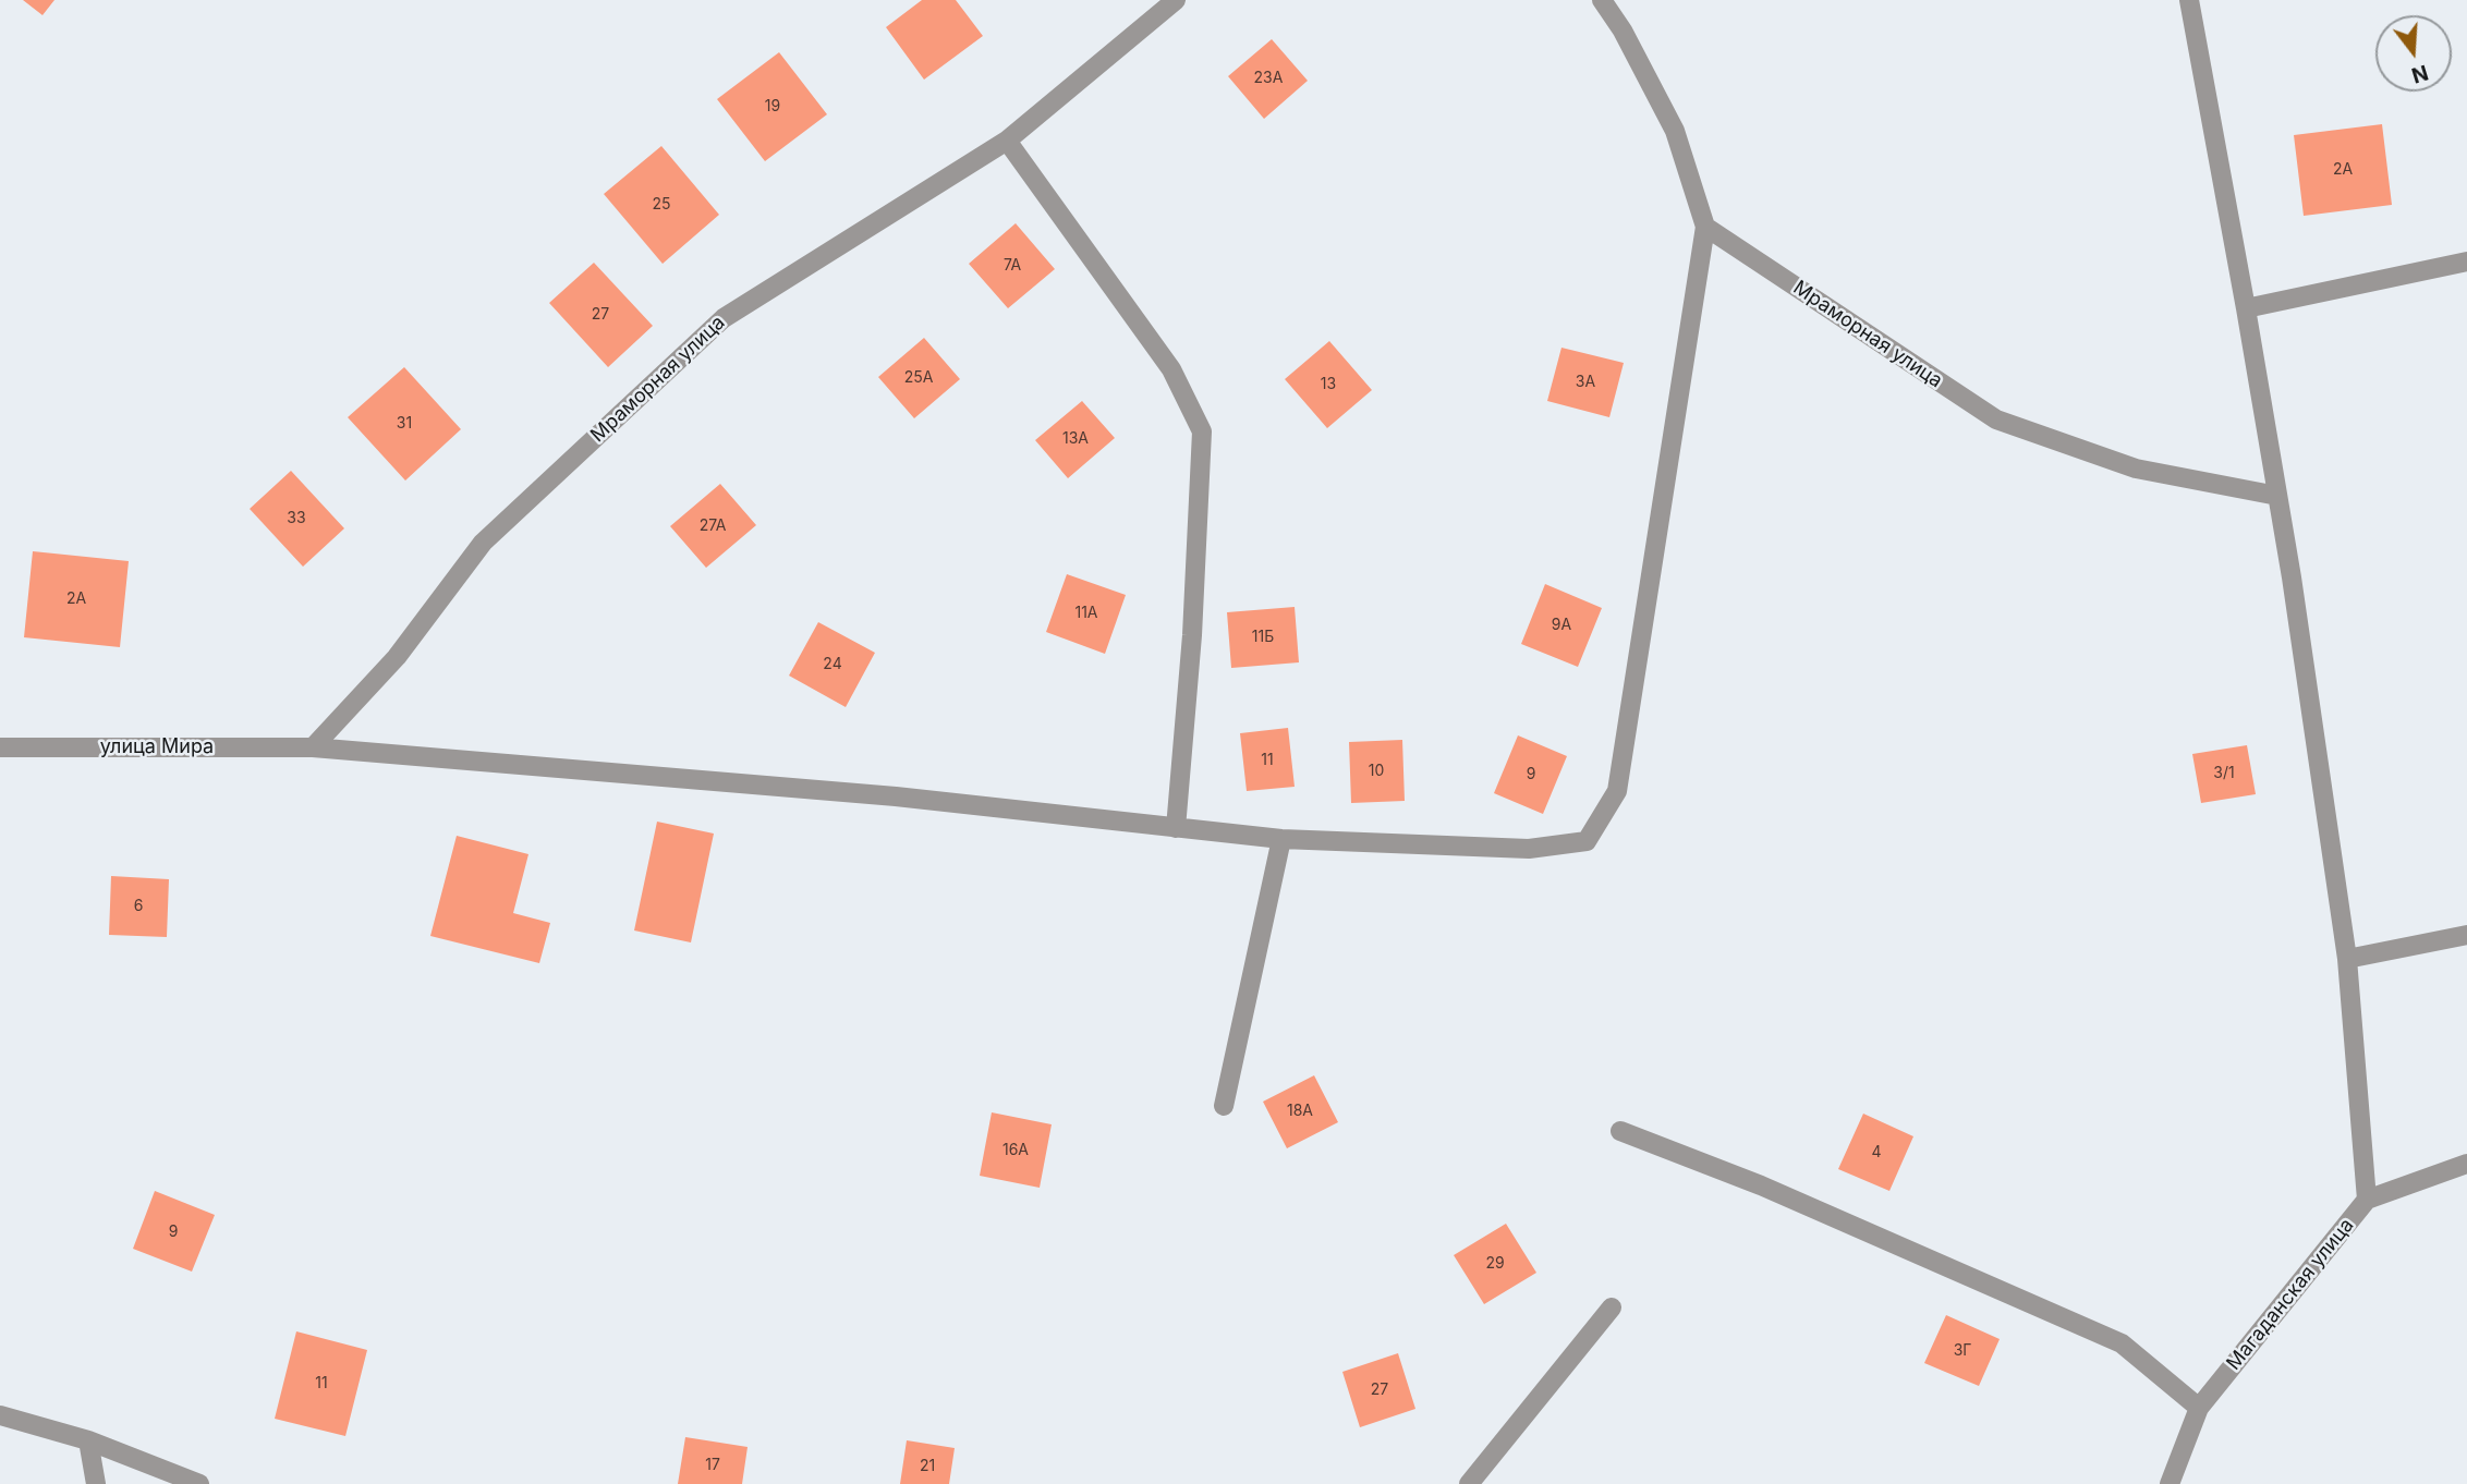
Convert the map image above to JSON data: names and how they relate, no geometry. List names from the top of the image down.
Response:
{
  "streets": {
    "street": ["Мраморная улица", "улица Мира", "Магаданская улица"]
  },
  "crossings": [
    ["Мраморная улица", "улица Мира"]
  ],
  "house_numbers": [
    "23А",
    "19",
    "2А",
    "25",
    "7А",
    "27",
    "25А",
    "3А",
    "13",
    "31",
    "13А",
    "33",
    "27А",
    "2А",
    "11А",
    "9А",
    "11Б",
    "24",
    "11",
    "10",
    "3/1",
    "9",
    "6",
    "18А",
    "16А",
    "4",
    "9",
    "29",
    "3Г",
    "11",
    "27",
    "17",
    "21"
  ],
  "north": "bottom"
}
